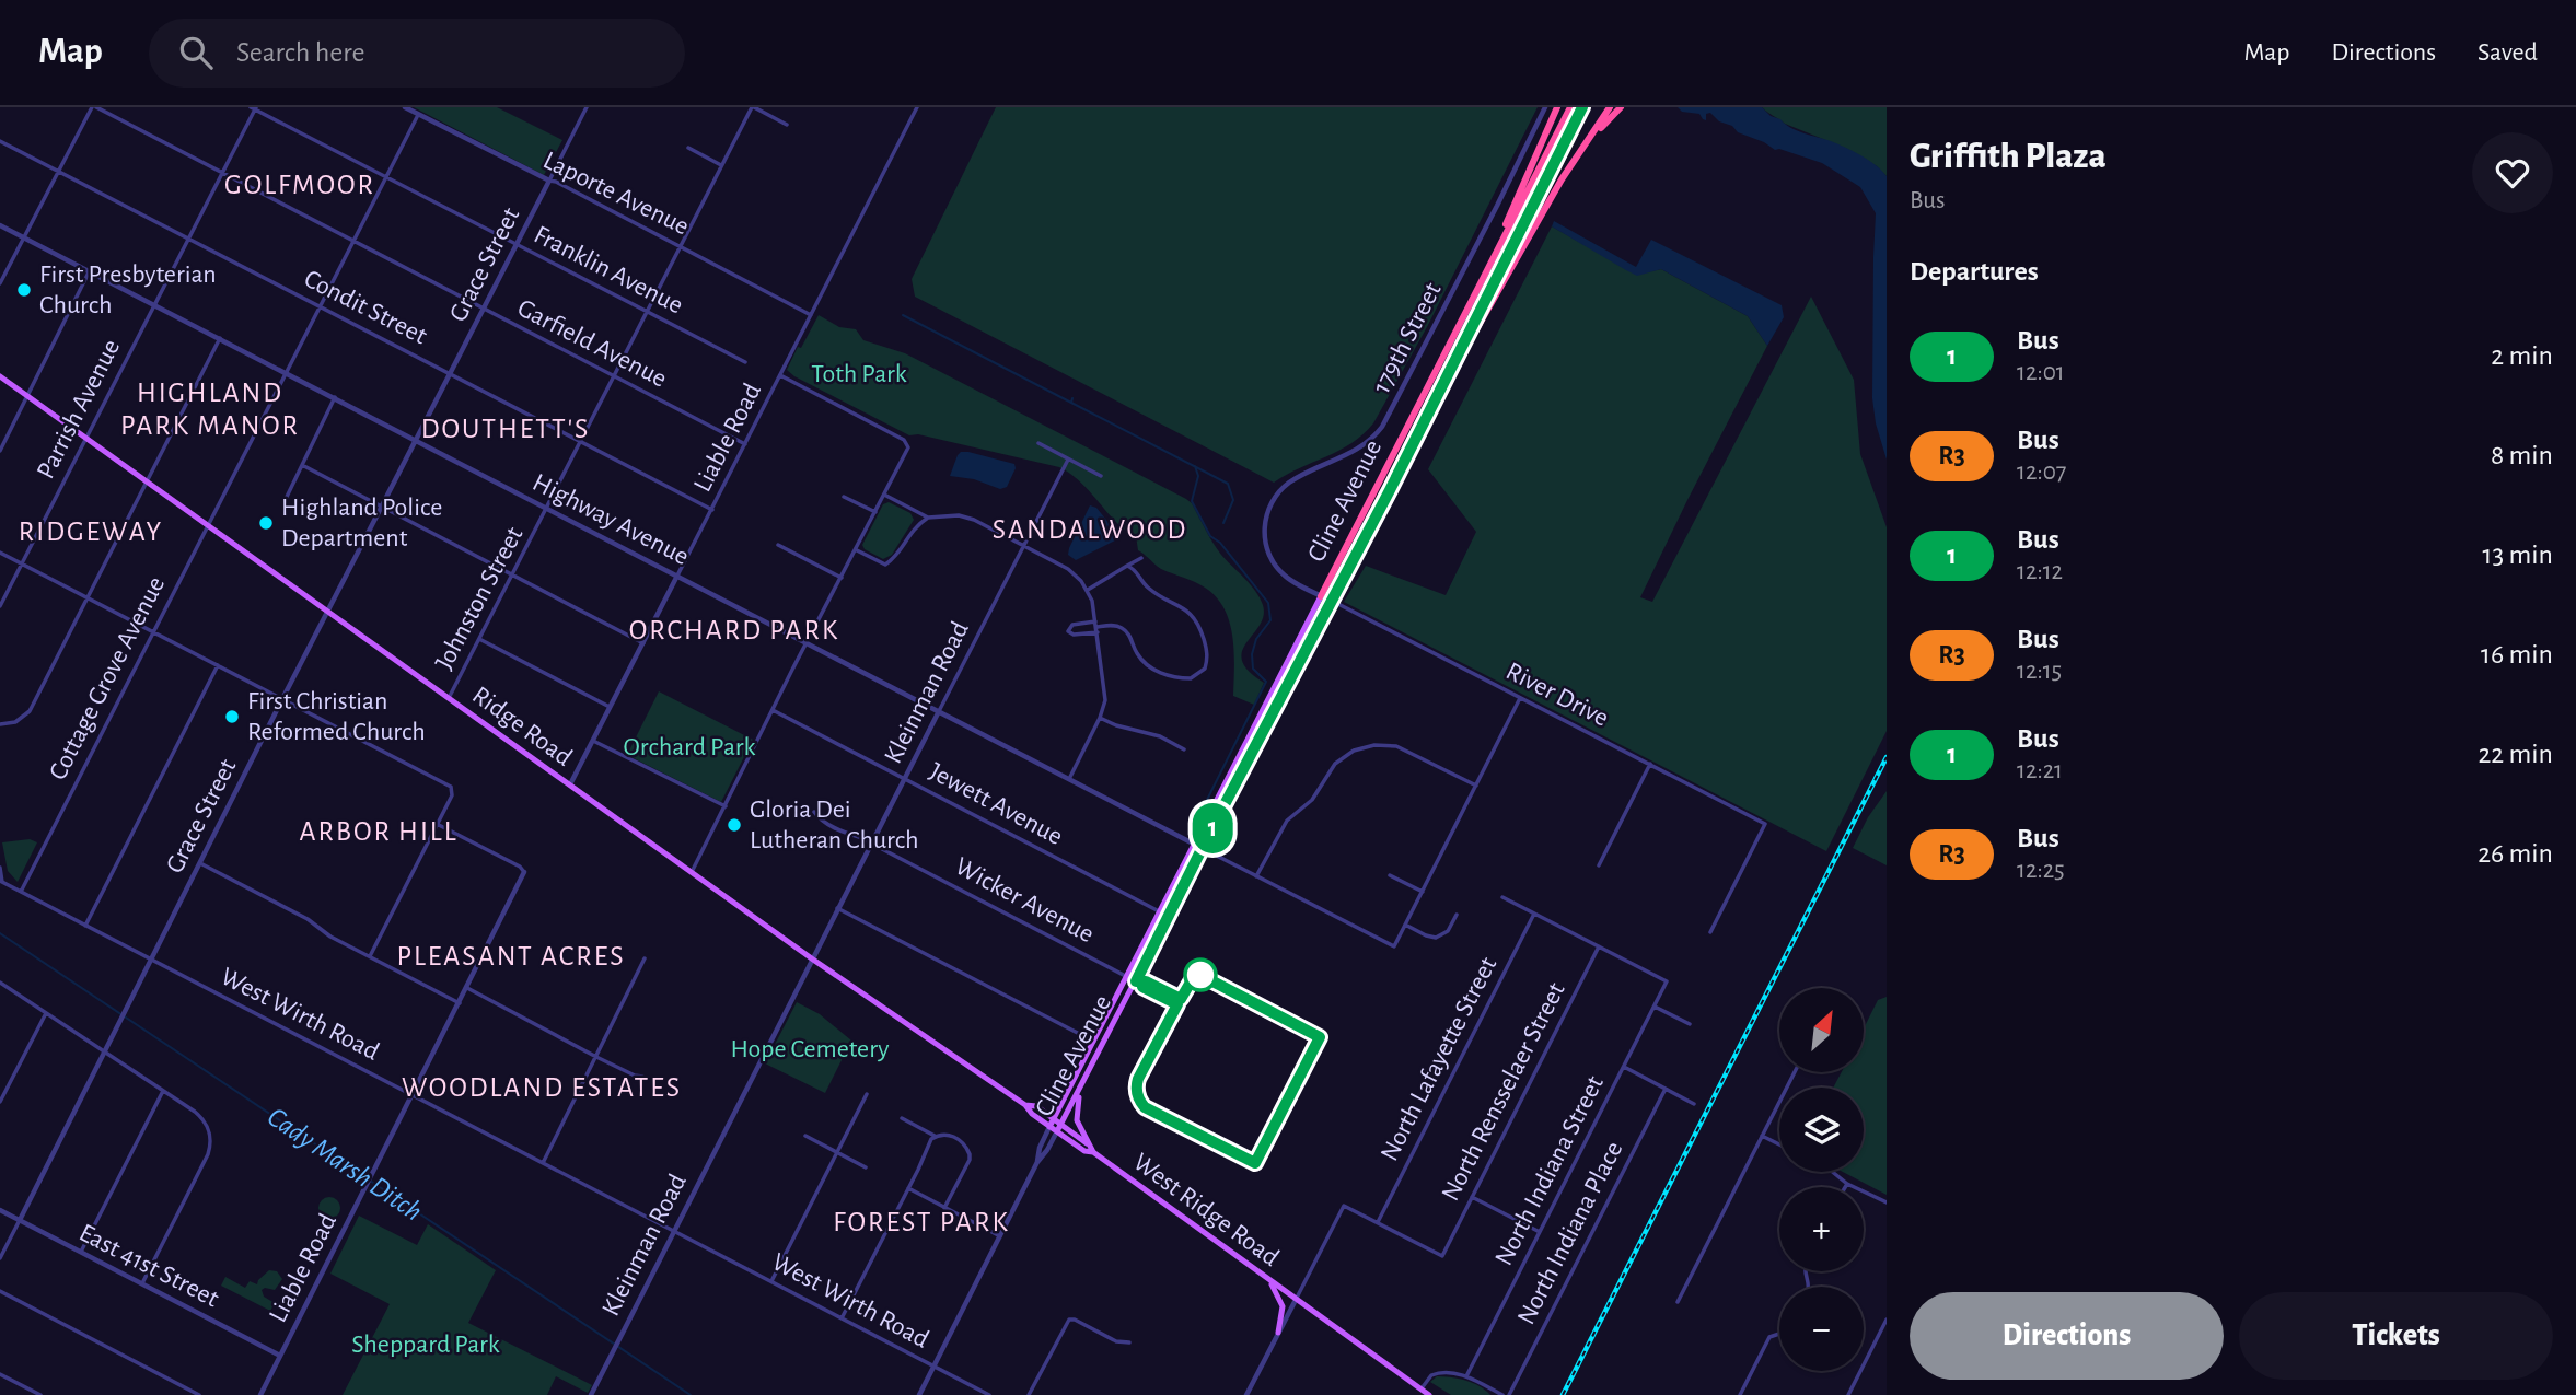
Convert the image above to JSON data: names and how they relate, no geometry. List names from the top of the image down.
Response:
{
  "streets": {
    "highway": ["Cline Avenue"],
    "main road": ["Ridge Road", "West Ridge Road"],
    "street": [
      "Laporte Avenue",
      "Grace Street",
      "Franklin Avenue",
      "Condit Street",
      "179th Street",
      "Garfield Avenue",
      "Parrish Avenue",
      "Liable Road",
      "Highway Avenue",
      "Johnston Street",
      "Cottage Grove Avenue",
      "Kleinman Road",
      "River Drive",
      "Jewett Avenue",
      "Wicker Avenue",
      "West Wirth Road",
      "North Lafayette Street",
      "North Rensselaer Street",
      "North Indiana Street",
      "North Indiana Place",
      "East 41st Street"
    ]
  },
  "crossings": [
    ["Laporte Avenue", "Grace Street"],
    ["Laporte Avenue", "Liable Road"],
    ["Laporte Avenue", "Johnston Street"],
    ["Laporte Avenue", "Cottage Grove Avenue"],
    ["Grace Street", "Franklin Avenue"],
    ["Grace Street", "Condit Street"],
    ["Grace Street", "Garfield Avenue"],
    ["Grace Street", "Highway Avenue"],
    ["Grace Street", "Ridge Road"],
    ["Grace Street", "West Wirth Road"],
    ["Grace Street", "East 41st Street"],
    ["Franklin Avenue", "Parrish Avenue"],
    ["Franklin Avenue", "Johnston Street"],
    ["Franklin Avenue", "Cottage Grove Avenue"],
    ["Condit Street", "Parrish Avenue"],
    ["Condit Street", "Liable Road"],
    ["Condit Street", "Johnston Street"],
    ["Condit Street", "Cottage Grove Avenue"],
    ["179th Street", "Cline Avenue"],
    ["179th Street", "River Drive"],
    ["Garfield Avenue", "Parrish Avenue"],
    ["Garfield Avenue", "Liable Road"],
    ["Garfield Avenue", "Johnston Street"],
    ["Garfield Avenue", "Cottage Grove Avenue"],
    ["Parrish Avenue", "Highway Avenue"],
    ["Parrish Avenue", "Ridge Road"],
    ["Liable Road", "Highway Avenue"],
    ["Liable Road", "Ridge Road"],
    ["Liable Road", "West Wirth Road"],
    ["Liable Road", "East 41st Street"],
    ["Cline Avenue", "Highway Avenue"],
    ["Cline Avenue", "River Drive"],
    ["Cline Avenue", "Ridge Road"],
    ["Cline Avenue", "Jewett Avenue"],
    ["Cline Avenue", "Wicker Avenue"],
    ["Cline Avenue", "West Wirth Road"],
    ["Cline Avenue", "West Ridge Road"],
    ["Highway Avenue", "Johnston Street"],
    ["Highway Avenue", "Cottage Grove Avenue"],
    ["Highway Avenue", "Kleinman Road"],
    ["Johnston Street", "Ridge Road"],
    ["Cottage Grove Avenue", "Ridge Road"],
    ["Cottage Grove Avenue", "West Wirth Road"],
    ["Kleinman Road", "Ridge Road"],
    ["Kleinman Road", "Jewett Avenue"],
    ["Kleinman Road", "Wicker Avenue"],
    ["Kleinman Road", "West Wirth Road"],
    ["Ridge Road", "West Ridge Road"],
    ["North Lafayette Street", "North Rensselaer Street"],
    ["North Rensselaer Street", "North Indiana Street"]
  ],
  "districts": [
    "GOLFMOOR",
    "HIGHLAND PARK MANOR",
    "DOUTHETT'S",
    "SANDALWOOD",
    "RIDGEWAY",
    "ORCHARD PARK",
    "ARBOR HILL",
    "PLEASANT ACRES",
    "WOODLAND ESTATES",
    "FOREST PARK"
  ],
  "water": ["Cady Marsh Ditch"],
  "parks": [
    "Toth Park",
    "Orchard Park",
    "Hope Cemetery",
    "Sheppard Park"
  ],
  "places": [
    "First Presbyterian Church",
    "Highland Police Department",
    "First Christian Reformed Church",
    "Gloria Dei Lutheran Church"
  ],
  "lines": ["bus line 1"],
  "north": "top right",
  "page": {
    "header": "Map",
    "search": "Search here",
    "nav": ["Map", "Directions", "Saved"],
    "on_map": "1",
    "heading": [
      ["Griffith Plaza", "Bus"],
      "Departures"
    ],
    "list": [
      {
        "mark": "1",
        "name": "Bus",
        "note": "12:01",
        "value": "2 min"
      },
      {
        "mark": "R3",
        "name": "Bus",
        "note": "12:07",
        "value": "8 min"
      },
      {
        "mark": "1",
        "name": "Bus",
        "note": "12:12",
        "value": "13 min"
      },
      {
        "mark": "R3",
        "name": "Bus",
        "note": "12:15",
        "value": "16 min"
      },
      {
        "mark": "1",
        "name": "Bus",
        "note": "12:21",
        "value": "22 min"
      },
      {
        "mark": "R3",
        "name": "Bus",
        "note": "12:25",
        "value": "26 min"
      }
    ],
    "map_buttons": ["+", "−"],
    "buttons": ["Directions", "Tickets"]
  }
}
